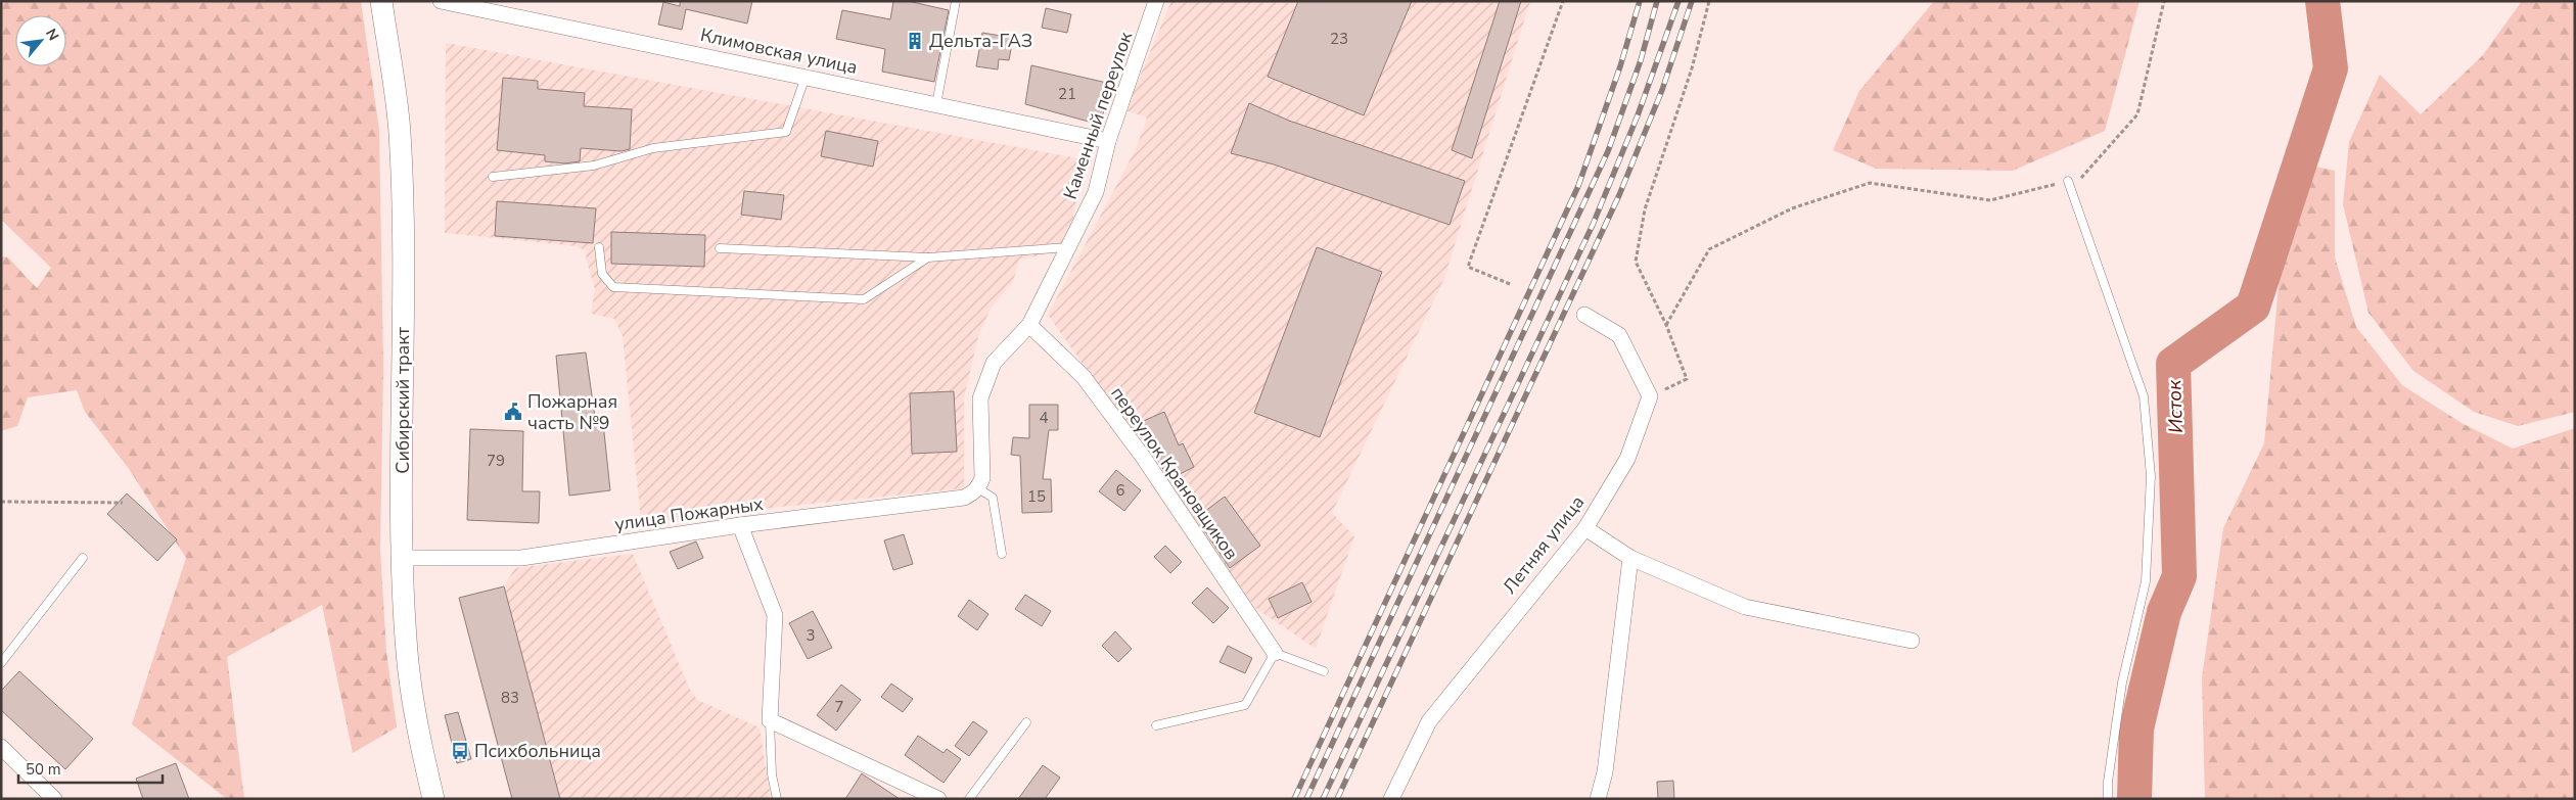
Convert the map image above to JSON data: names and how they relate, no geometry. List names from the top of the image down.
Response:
{
  "streets": {
    "main road": ["Сибирский тракт"],
    "street": [
      "Климовская улица",
      "Каменный переулок",
      "переулок Крановщиков",
      "улица Пожарных",
      "Летняя улица"
    ]
  },
  "crossings": [
    ["Климовская улица", "Каменный переулок"],
    ["Каменный переулок", "переулок Крановщиков"],
    ["Каменный переулок", "улица Пожарных"],
    ["Сибирский тракт", "улица Пожарных"]
  ],
  "water": ["Исток"],
  "places": {
    "building": ["Дельта-ГАЗ"],
    "public building": ["Пожарная часть №9"],
    "bus stop": ["Психбольница"]
  },
  "house_numbers": [
    "23",
    "21",
    "4",
    "79",
    "6",
    "15",
    "3",
    "83",
    "7"
  ],
  "scale_bar": "50 m",
  "north": "top right"
}
